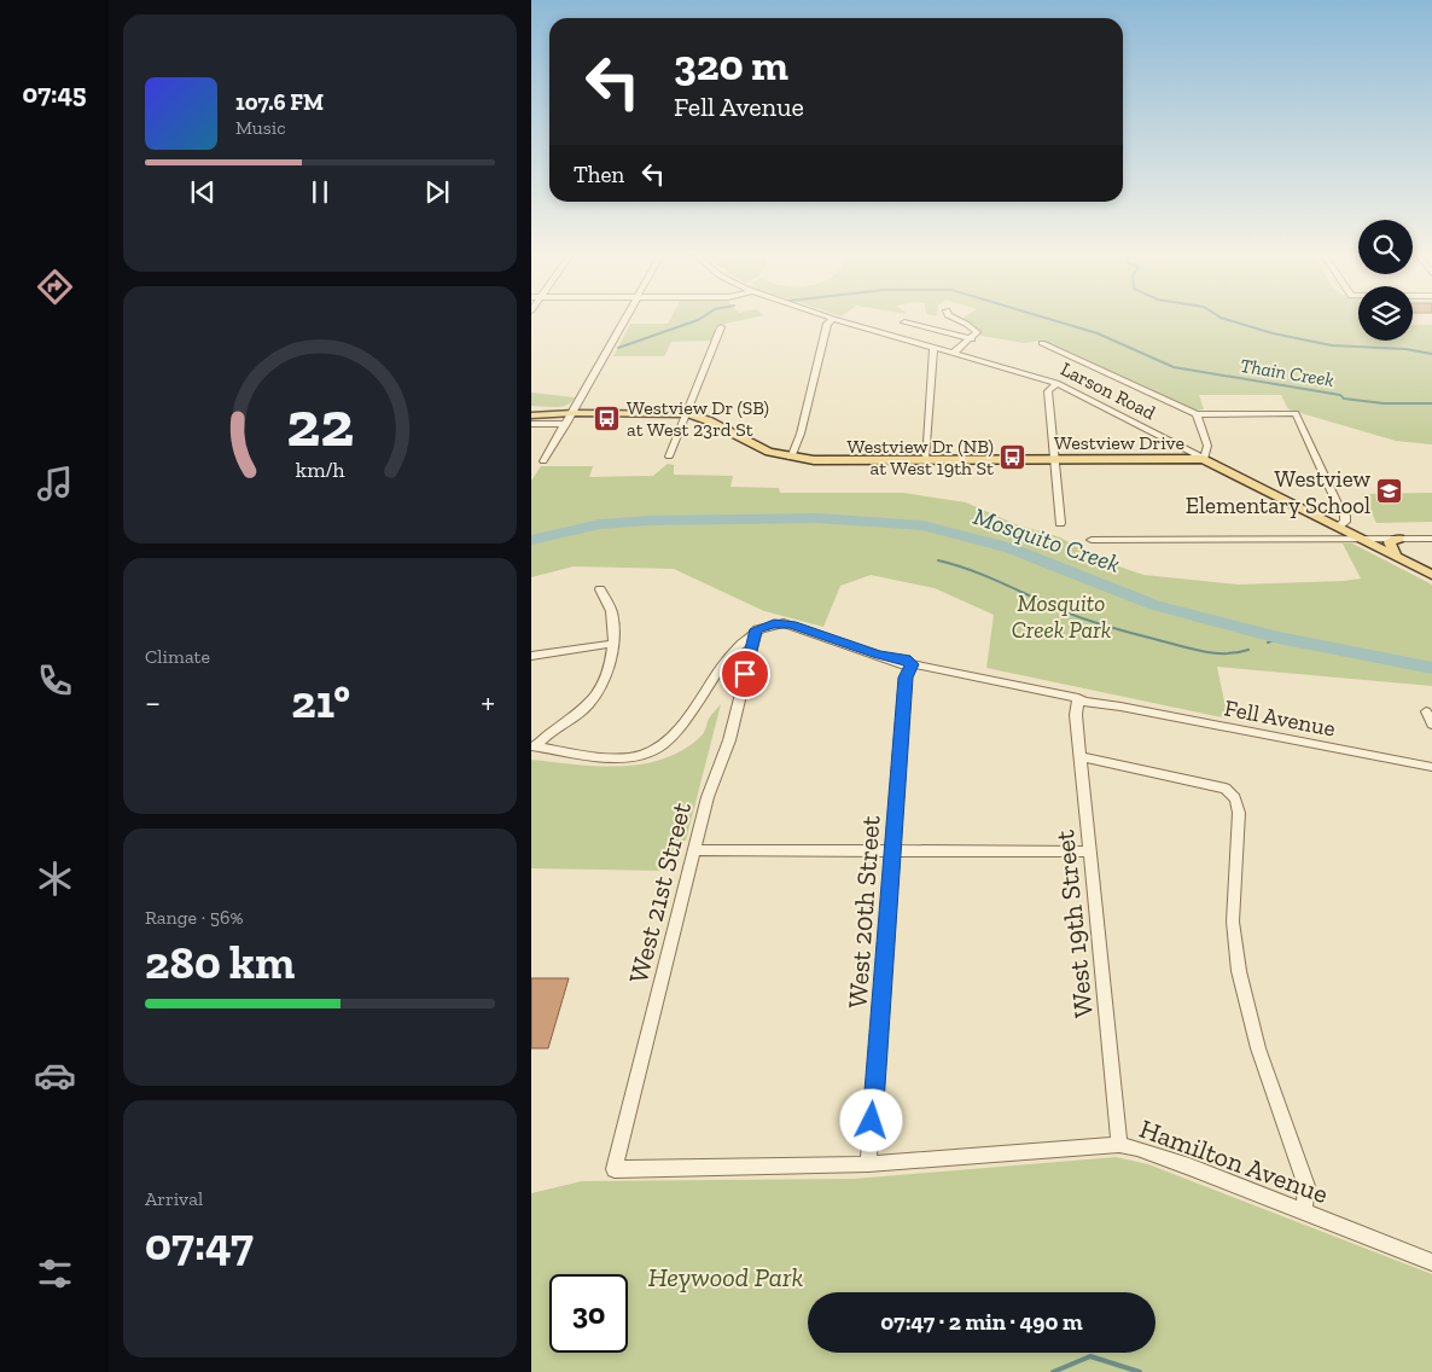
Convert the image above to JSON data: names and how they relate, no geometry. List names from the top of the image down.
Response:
{
  "streets": {
    "main road": ["Larson Road", "Westview Drive"],
    "street": [
      "Fell Avenue",
      "West 21st Street",
      "West 20th Street",
      "West 19th Street",
      "Hamilton Avenue"
    ]
  },
  "crossings": [
    ["Larson Road", "Westview Drive"],
    ["Fell Avenue", "West 21st Street"],
    ["Fell Avenue", "West 20th Street"],
    ["Fell Avenue", "West 19th Street"],
    ["West 21st Street", "Hamilton Avenue"],
    ["West 20th Street", "Hamilton Avenue"],
    ["West 19th Street", "Hamilton Avenue"]
  ],
  "water": ["Thain Creek", "Mosquito Creek"],
  "parks": ["Mosquito Creek Park", "Heywood Park"],
  "places": {
    "bus stop": ["Westview Dr (SB) at West 23rd St", "Westview Dr (NB) at West 19th St"],
    "school or university": ["Westview Elementary School"]
  },
  "page": {
    "tabs": "07:45",
    "turn": ["320 m", "Fell Avenue"],
    "song": ["107.6 FM", "Music"],
    "then": "Then",
    "tile": [
      "Climate",
      ["Range · 56%", "280 km"],
      ["Arrival", "07:47"]
    ],
    "heat": ["−", "21°", "+"],
    "limit": "30",
    "trip": "07:47 · 2 min · 490 m",
    "gauge": ["22", "km/h"]
  }
}
